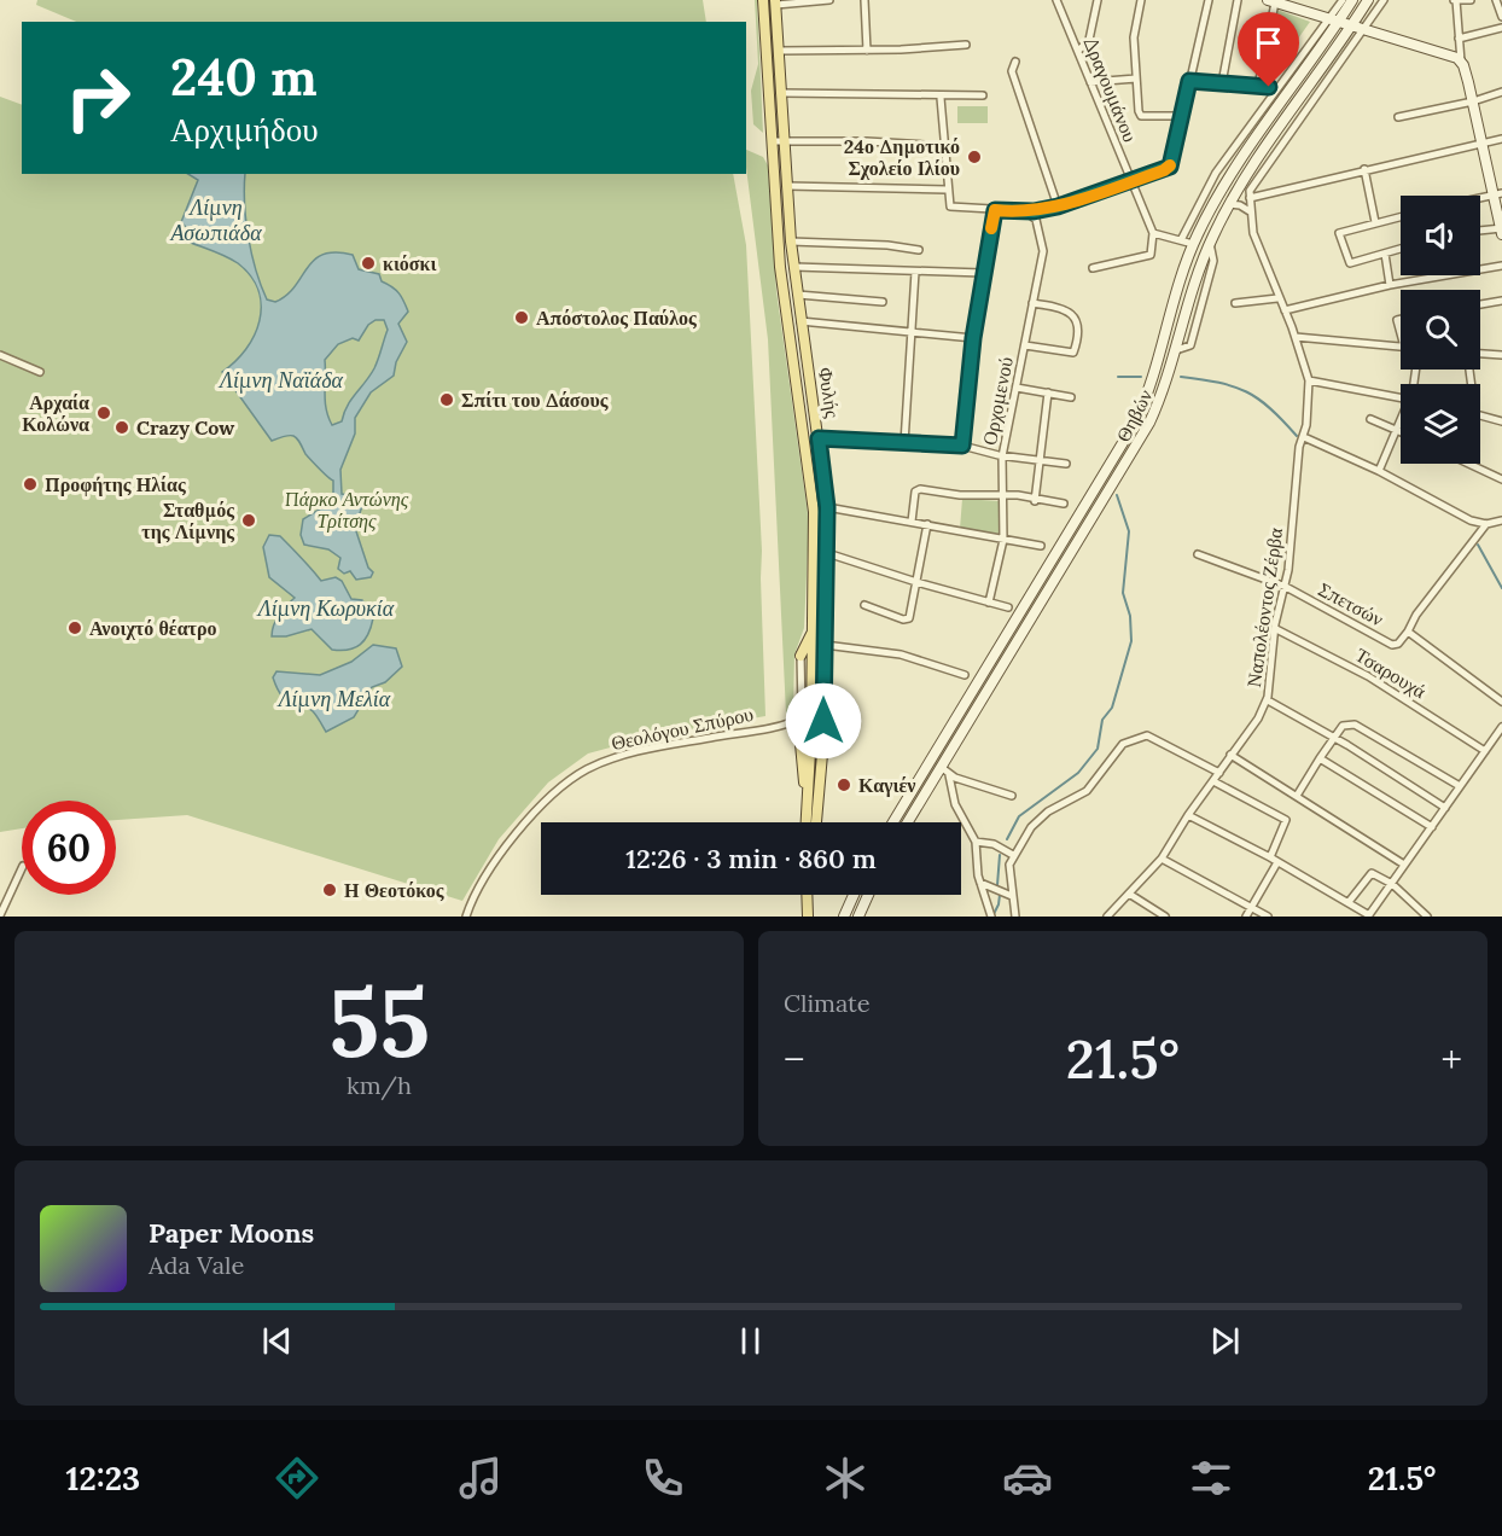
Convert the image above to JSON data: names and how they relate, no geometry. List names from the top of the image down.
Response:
{
  "streets": {
    "main road": ["Φυλής", "Θηβών"],
    "street": [
      "Δραγουμάνου",
      "Ορχομενού",
      "Σπετσών",
      "Ναπολέοντος Ζέρβα",
      "Τσαρουχά",
      "Θεολόγου Σπύρου"
    ]
  },
  "crossings": [
    ["Σπετσών", "Ναπολέοντος Ζέρβα"],
    ["Ναπολέοντος Ζέρβα", "Τσαρουχά"]
  ],
  "water": [
    "Λίμνη Ασωπιάδα",
    "Λίμνη Ναϊάδα",
    "Λίμνη Κωρυκία",
    "Λίμνη Μελία"
  ],
  "parks": ["Πάρκο Αντώνης Τρίτσης"],
  "places": [
    "24ο Δημοτικό Σχολείο Ιλίου",
    "κιόσκι",
    "Απόστολος Παύλος",
    "Σπίτι του Δάσους",
    "Αρχαία Κολώνα",
    "Crazy Cow",
    "Προφήτης Ηλίας",
    "Σταθμός της Λίμνης",
    "Ανοιχτό θέατρο",
    "Καγιέν",
    "Η Θεοτόκος"
  ],
  "page": {
    "turn": ["240 m", "Αρχιμήδου"],
    "limit": "60",
    "trip": "12:26 · 3 min · 860 m",
    "tile": [
      ["55", "km/h"],
      "Climate"
    ],
    "heat": ["−", "21.5°", "+"],
    "song": ["Paper Moons", "Ada Vale"],
    "tabs": ["12:23", "21.5°"]
  }
}
